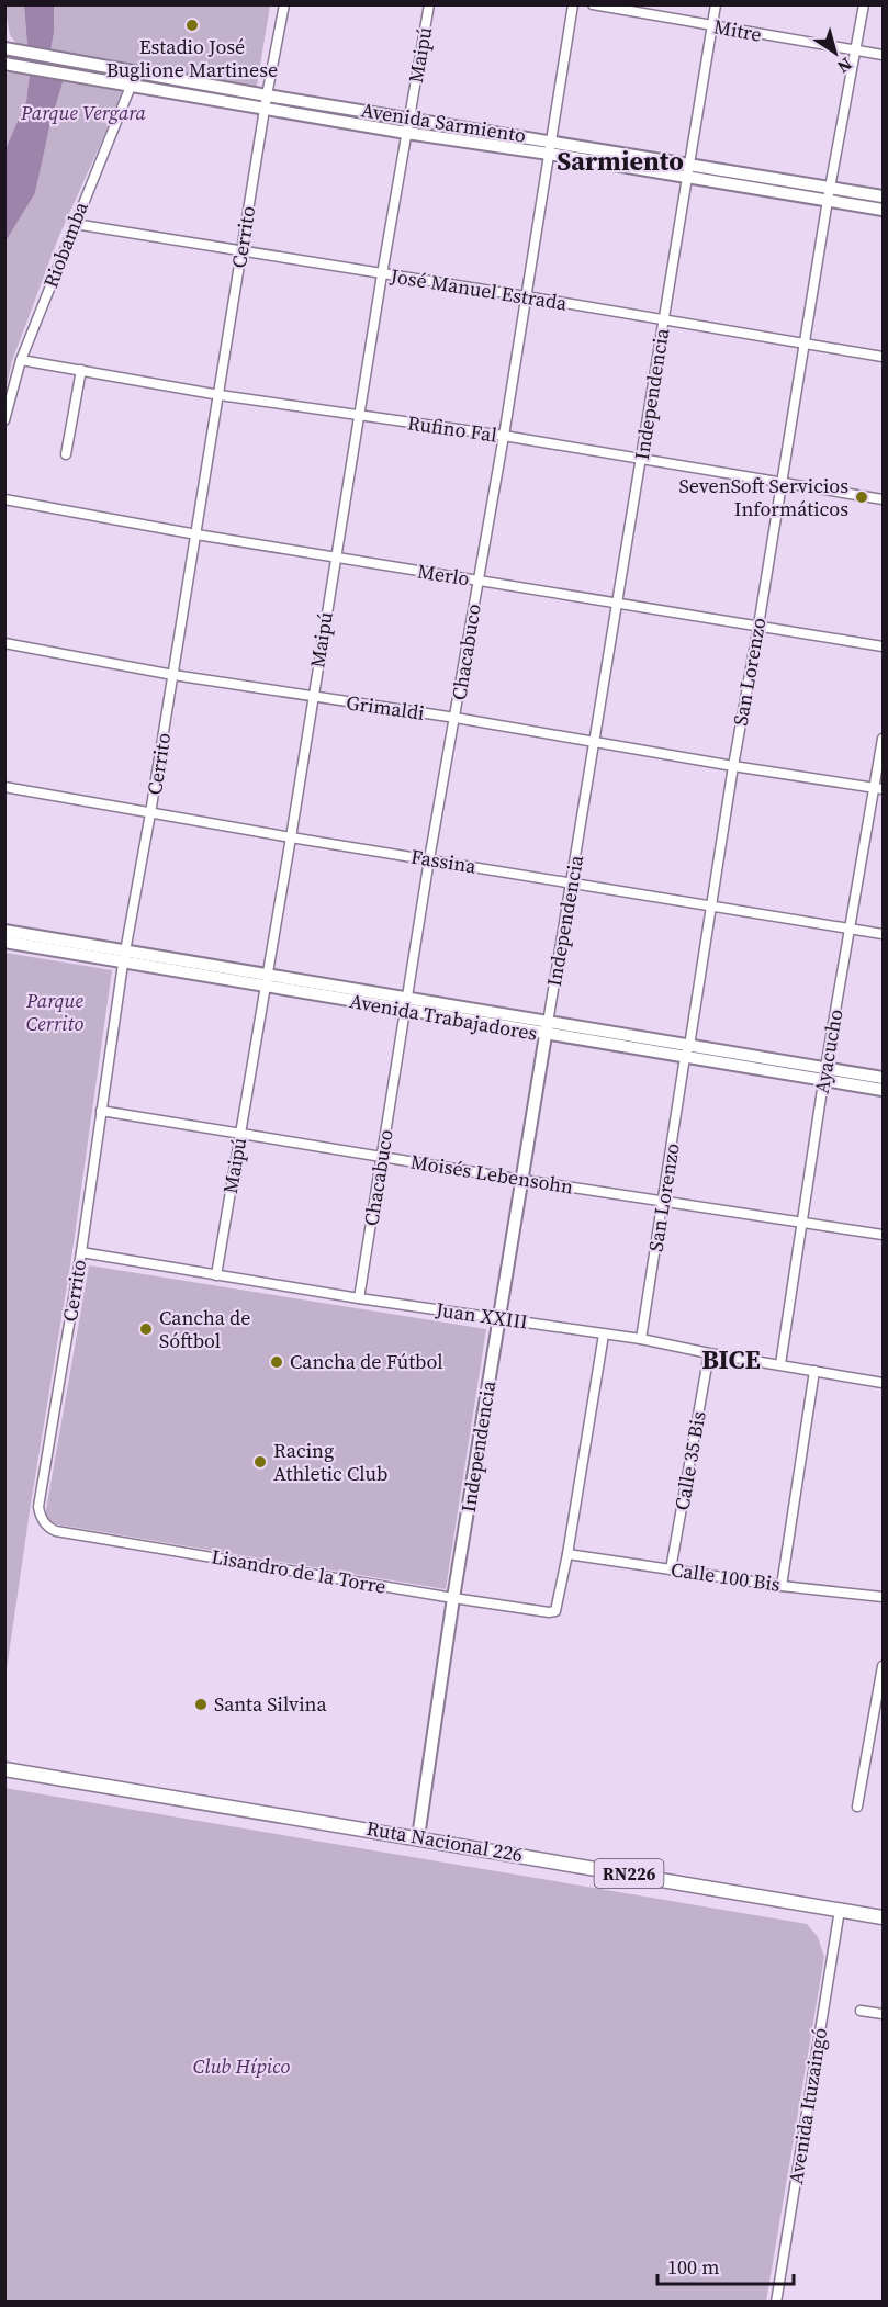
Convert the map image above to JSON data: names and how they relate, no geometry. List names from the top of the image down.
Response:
{
  "streets": {
    "highway": ["Ruta Nacional 226", "RN226"],
    "main road": ["Avenida Sarmiento", "Independencia", "Avenida Trabajadores"],
    "street": [
      "Mitre",
      "Maipú",
      "Cerrito",
      "Riobamba",
      "José Manuel Estrada",
      "Rufino Fal",
      "Merlo",
      "Chacabuco",
      "San Lorenzo",
      "Grimaldi",
      "Fassina",
      "Ayacucho",
      "Moisés Lebensohn",
      "Juan XXIII",
      "Calle 35 Bis",
      "Lisandro de la Torre",
      "Calle 100 Bis",
      "Avenida Ituzaingó"
    ]
  },
  "crossings": [
    ["Mitre", "Independencia"],
    ["Mitre", "San Lorenzo"],
    ["Maipú", "Avenida Sarmiento"],
    ["Maipú", "José Manuel Estrada"],
    ["Maipú", "Rufino Fal"],
    ["Maipú", "Merlo"],
    ["Maipú", "Grimaldi"],
    ["Maipú", "Fassina"],
    ["Maipú", "Avenida Trabajadores"],
    ["Maipú", "Moisés Lebensohn"],
    ["Maipú", "Juan XXIII"],
    ["Avenida Sarmiento", "Cerrito"],
    ["Avenida Sarmiento", "Riobamba"],
    ["Avenida Sarmiento", "Independencia"],
    ["Avenida Sarmiento", "Chacabuco"],
    ["Avenida Sarmiento", "San Lorenzo"],
    ["Cerrito", "José Manuel Estrada"],
    ["Cerrito", "Rufino Fal"],
    ["Cerrito", "Merlo"],
    ["Cerrito", "Grimaldi"],
    ["Cerrito", "Fassina"],
    ["Cerrito", "Avenida Trabajadores"],
    ["Cerrito", "Moisés Lebensohn"],
    ["Cerrito", "Juan XXIII"],
    ["Cerrito", "Lisandro de la Torre"],
    ["Riobamba", "José Manuel Estrada"],
    ["Riobamba", "Rufino Fal"],
    ["José Manuel Estrada", "Independencia"],
    ["José Manuel Estrada", "Chacabuco"],
    ["José Manuel Estrada", "San Lorenzo"],
    ["Independencia", "Rufino Fal"],
    ["Independencia", "Merlo"],
    ["Independencia", "Grimaldi"],
    ["Independencia", "Fassina"],
    ["Independencia", "Avenida Trabajadores"],
    ["Independencia", "Moisés Lebensohn"],
    ["Independencia", "Juan XXIII"],
    ["Independencia", "Lisandro de la Torre"],
    ["Independencia", "Ruta Nacional 226"],
    ["Rufino Fal", "Chacabuco"],
    ["Rufino Fal", "San Lorenzo"],
    ["Merlo", "Chacabuco"],
    ["Merlo", "San Lorenzo"],
    ["Chacabuco", "Grimaldi"],
    ["Chacabuco", "Fassina"],
    ["Chacabuco", "Avenida Trabajadores"],
    ["Chacabuco", "Moisés Lebensohn"],
    ["Chacabuco", "Juan XXIII"],
    ["San Lorenzo", "Grimaldi"],
    ["San Lorenzo", "Fassina"],
    ["San Lorenzo", "Avenida Trabajadores"],
    ["San Lorenzo", "Moisés Lebensohn"],
    ["San Lorenzo", "Juan XXIII"],
    ["Grimaldi", "Ayacucho"],
    ["Fassina", "Ayacucho"],
    ["Avenida Trabajadores", "Ayacucho"],
    ["Ayacucho", "Moisés Lebensohn"],
    ["Ayacucho", "Juan XXIII"],
    ["Juan XXIII", "Calle 35 Bis"],
    ["Calle 35 Bis", "Calle 100 Bis"],
    ["Lisandro de la Torre", "Calle 100 Bis"],
    ["Ruta Nacional 226", "Avenida Ituzaingó"]
  ],
  "districts": ["Sarmiento", "BICE"],
  "parks": ["Parque Vergara", "Parque Cerrito", "Club Hípico"],
  "places": [
    "Estadio José Buglione Martinese",
    "SevenSoft Servicios Informáticos",
    "Cancha de Sóftbol",
    "Cancha de Fútbol",
    "Racing Athletic Club",
    "Santa Silvina"
  ],
  "scale_bar": "100 m",
  "north": "bottom right"
}
